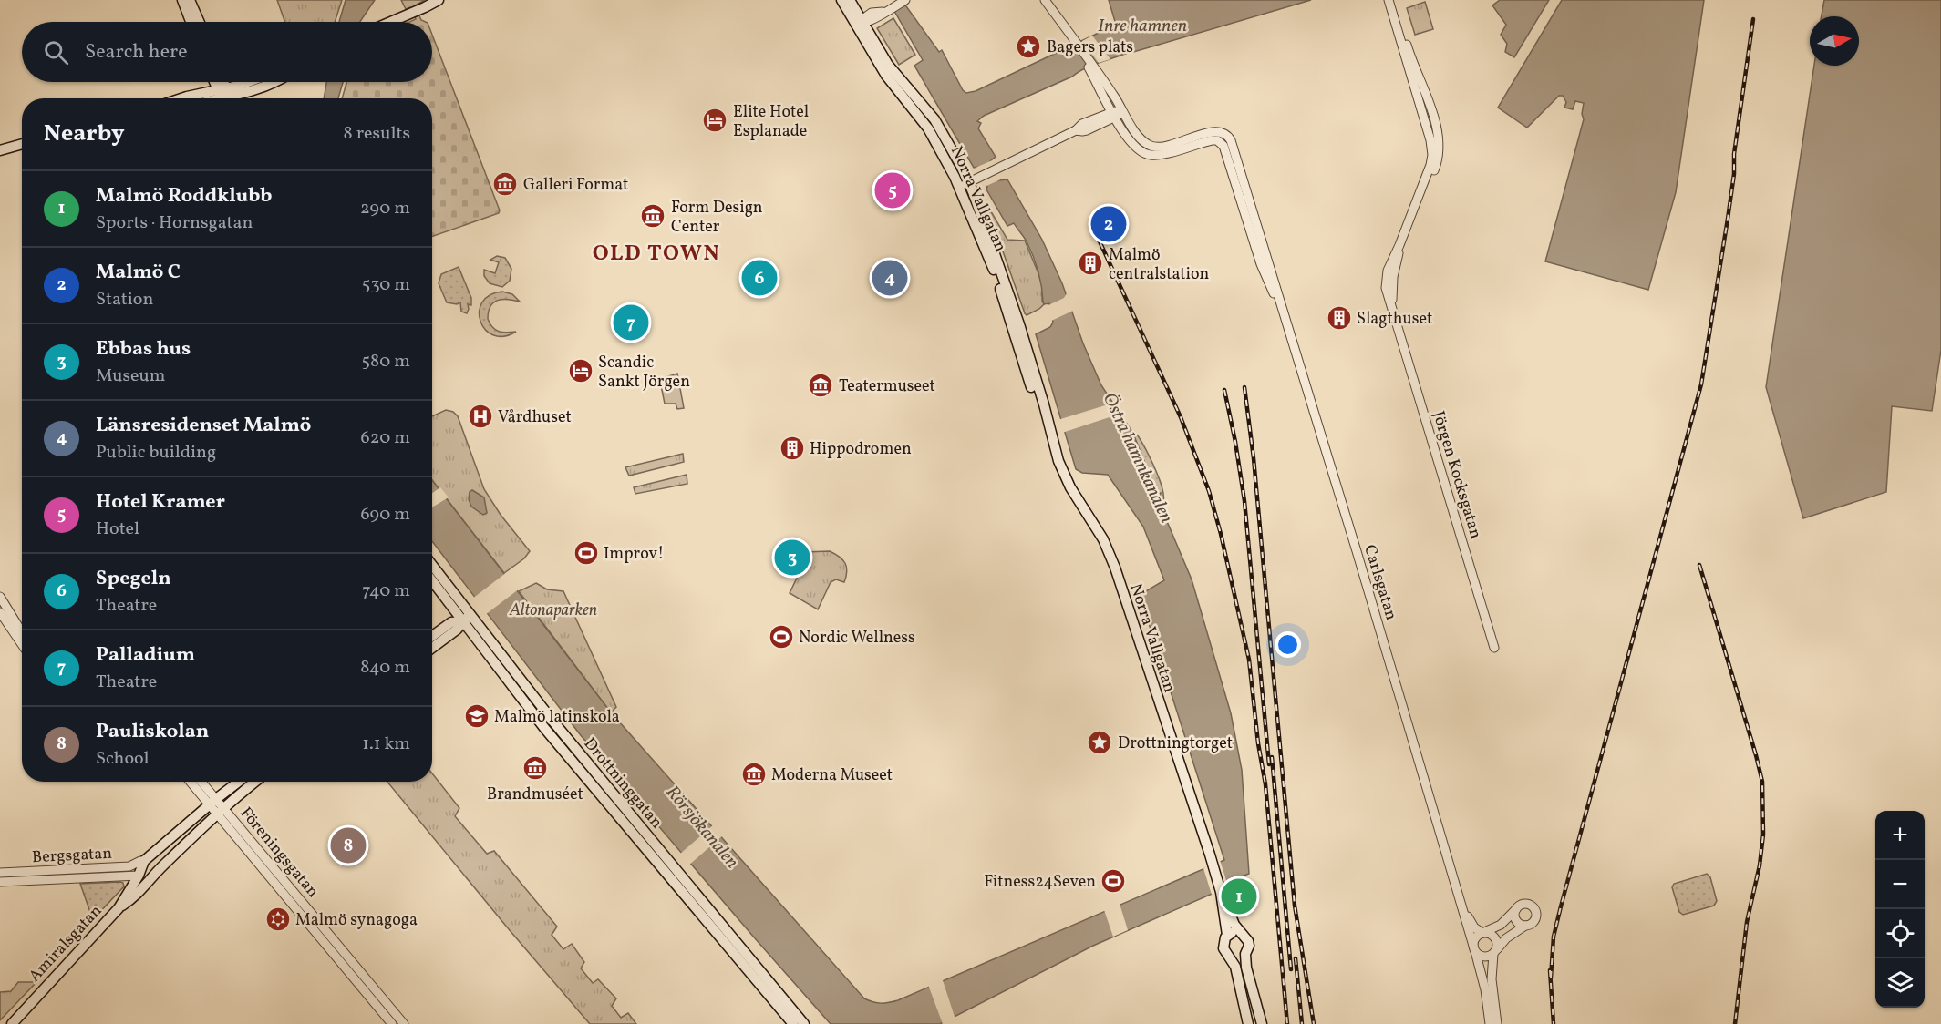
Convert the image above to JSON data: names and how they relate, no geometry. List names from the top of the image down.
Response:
{
  "streets": {
    "main road": ["Norra Vallgatan", "Drottninggatan", "Amiralsgatan"],
    "street": [
      "Jörgen Kocksgatan",
      "Carlsgatan",
      "Föreningsgatan",
      "Bergsgatan"
    ]
  },
  "crossings": [
    ["Föreningsgatan", "Amiralsgatan"],
    ["Bergsgatan", "Amiralsgatan"]
  ],
  "districts": ["OLD TOWN"],
  "water": ["Inre hamnen", "Östra hamnkanalen", "Rörsjökanalen"],
  "parks": ["Altonaparken"],
  "places": {
    "place": ["Bagers plats", "Drottningtorget"],
    "hotel": ["Elite Hotel Esplanade", "Scandic Sankt Jörgen"],
    "museum": [
      "Galleri Format",
      "Form Design Center",
      "Teatermuseet",
      "Brandmuséet",
      "Moderna Museet"
    ],
    "building": ["Malmö centralstation", "Slagthuset", "Hippodromen"],
    "hospital": ["Vårdhuset"],
    "sports": ["Improv!", "Nordic Wellness", "Fitness24Seven"],
    "school or university": ["Malmö latinskola"],
    "synagogue": ["Malmö synagoga"]
  },
  "north": "right",
  "page": {
    "search": "Search here",
    "heading": ["Nearby", "8 results"],
    "list": [
      {
        "mark": "1",
        "name": "Malmö Roddklubb",
        "note": "Sports · Hornsgatan",
        "value": "290 m"
      },
      {
        "mark": "2",
        "name": "Malmö C",
        "note": "Station",
        "value": "530 m"
      },
      {
        "mark": "3",
        "name": "Ebbas hus",
        "note": "Museum",
        "value": "580 m"
      },
      {
        "mark": "4",
        "name": "Länsresidenset Malmö",
        "note": "Public building",
        "value": "620 m"
      },
      {
        "mark": "5",
        "name": "Hotel Kramer",
        "note": "Hotel",
        "value": "690 m"
      },
      {
        "mark": "6",
        "name": "Spegeln",
        "note": "Theatre",
        "value": "740 m"
      },
      {
        "mark": "7",
        "name": "Palladium",
        "note": "Theatre",
        "value": "840 m"
      },
      {
        "mark": "8",
        "name": "Pauliskolan",
        "note": "School",
        "value": "1.1 km"
      }
    ],
    "pins": [
      "5",
      "2",
      "4",
      "6",
      "7",
      "3",
      "8",
      "1"
    ],
    "map_buttons": ["+", "−"]
  }
}
